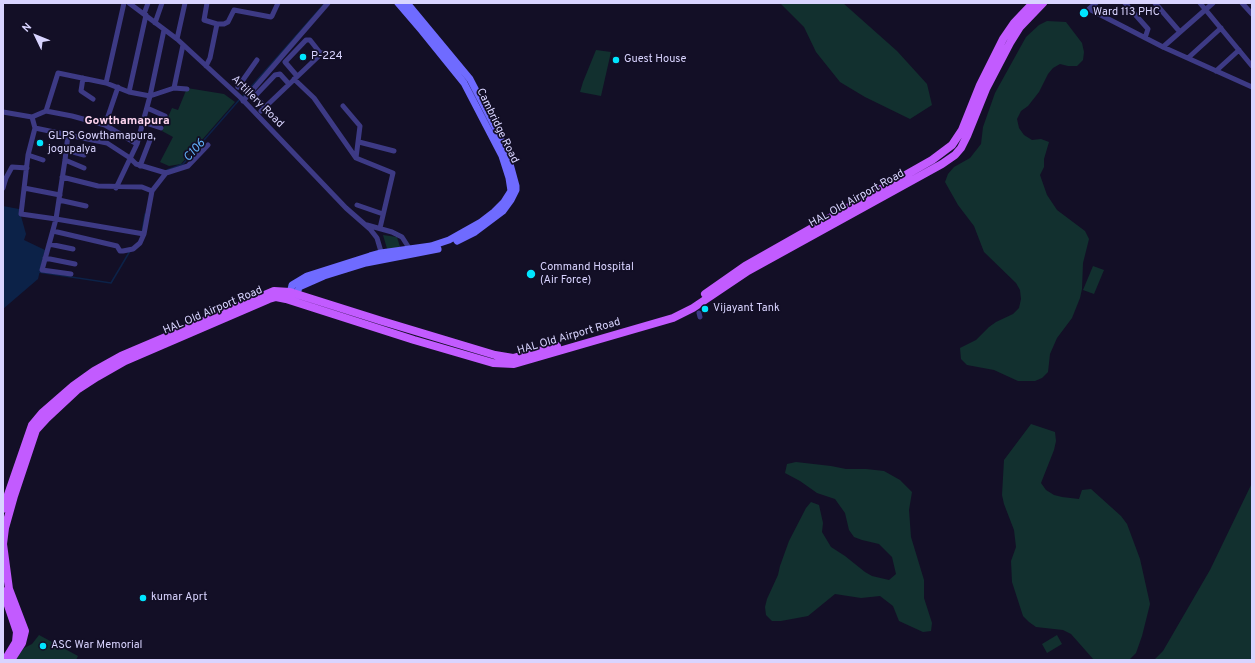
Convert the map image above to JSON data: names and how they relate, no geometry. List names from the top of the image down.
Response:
{
  "streets": {
    "main road": ["HAL Old Airport Road"],
    "street": ["Artillery Road", "Cambridge Road"]
  },
  "crossings": [
    ["Artillery Road", "Cambridge Road"],
    ["Cambridge Road", "HAL Old Airport Road"]
  ],
  "districts": ["Gowthamapura"],
  "water": ["C106"],
  "places": [
    "Ward 113 PHC",
    "P-224",
    "Guest House",
    "GLPS Gowthamapura, jogupalya",
    "Command Hospital (Air Force)",
    "Vijayant Tank",
    "kumar Aprt",
    "ASC War Memorial"
  ],
  "north": "top left"
}
